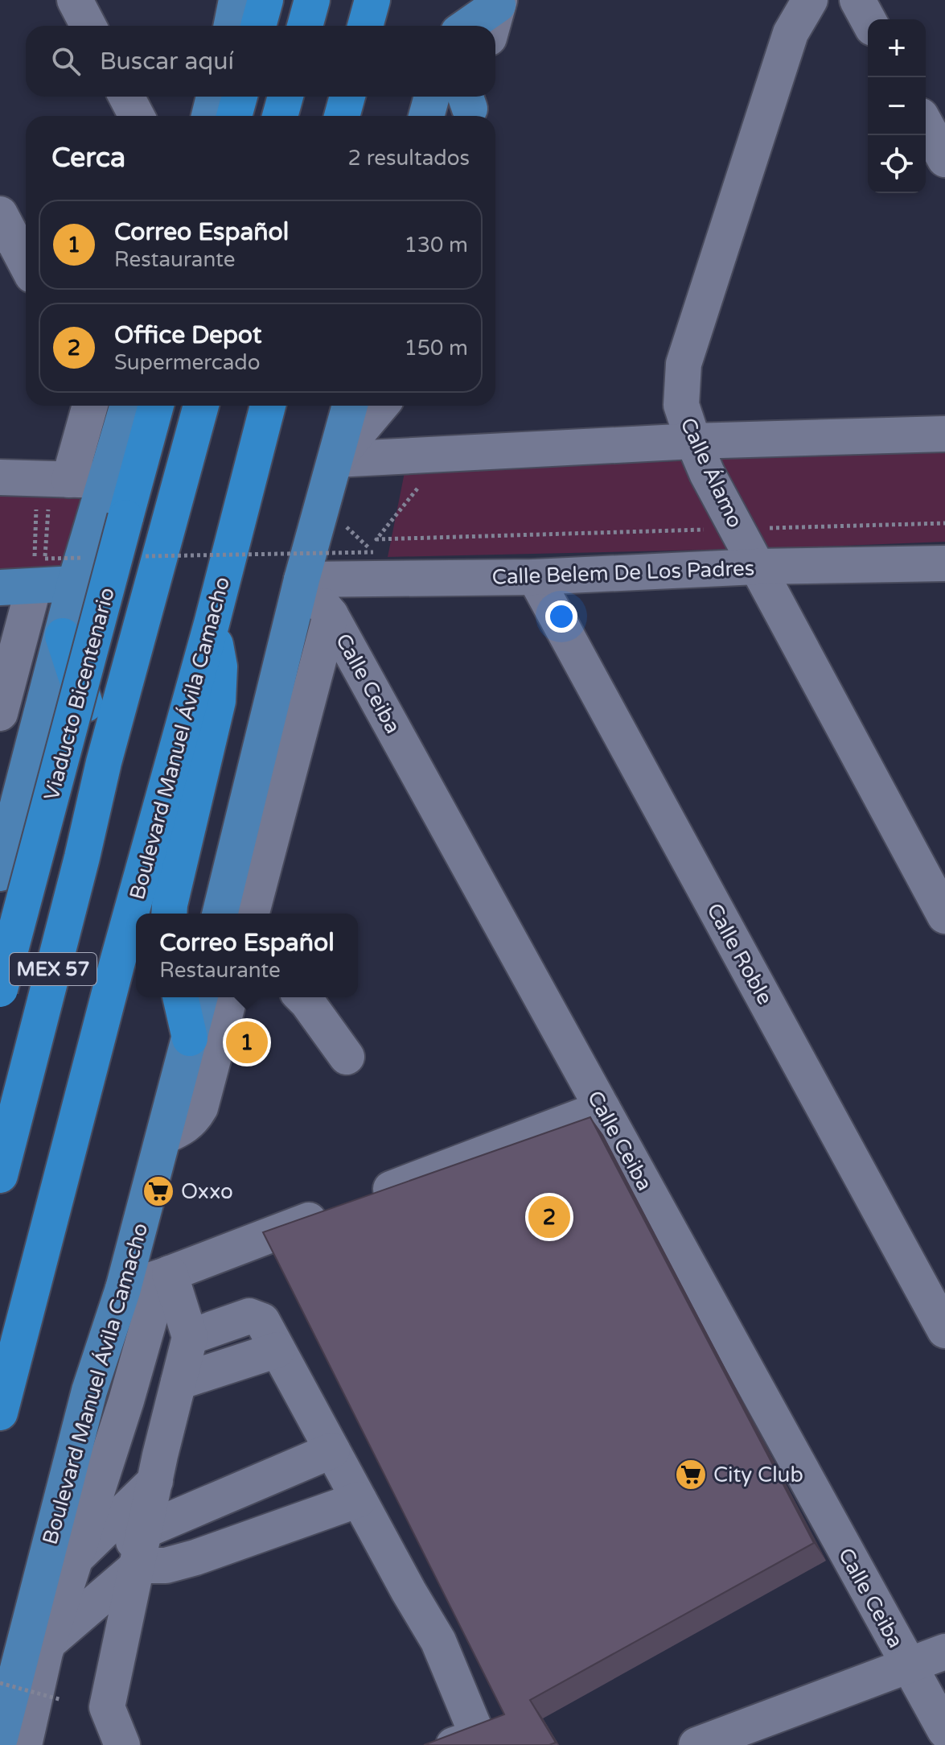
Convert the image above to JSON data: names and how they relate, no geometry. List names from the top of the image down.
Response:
{
  "streets": {
    "highway": ["Viaducto Bicentenario", "Boulevard Manuel Ávila Camacho", "MEX 57"],
    "street": [
      "Calle Álamo",
      "Calle Belem De Los Padres",
      "Calle Ceiba",
      "Calle Roble"
    ]
  },
  "crossings": [
    ["Calle Álamo", "Calle Belem De Los Padres"],
    ["Calle Belem De Los Padres", "Calle Ceiba"],
    ["Calle Belem De Los Padres", "Calle Roble"]
  ],
  "places": {
    "supermarket": ["Oxxo", "City Club"]
  },
  "page": {
    "map_buttons": ["+", "−"],
    "search": "Buscar aquí",
    "heading": ["Cerca", "2 resultados"],
    "list": [
      {
        "mark": "1",
        "name": "Correo Español",
        "note": "Restaurante",
        "value": "130 m"
      },
      {
        "mark": "2",
        "name": "Office Depot",
        "note": "Supermercado",
        "value": "150 m"
      }
    ],
    "popup": ["Correo Español", "Restaurante"],
    "pins": ["1", "2"]
  }
}
